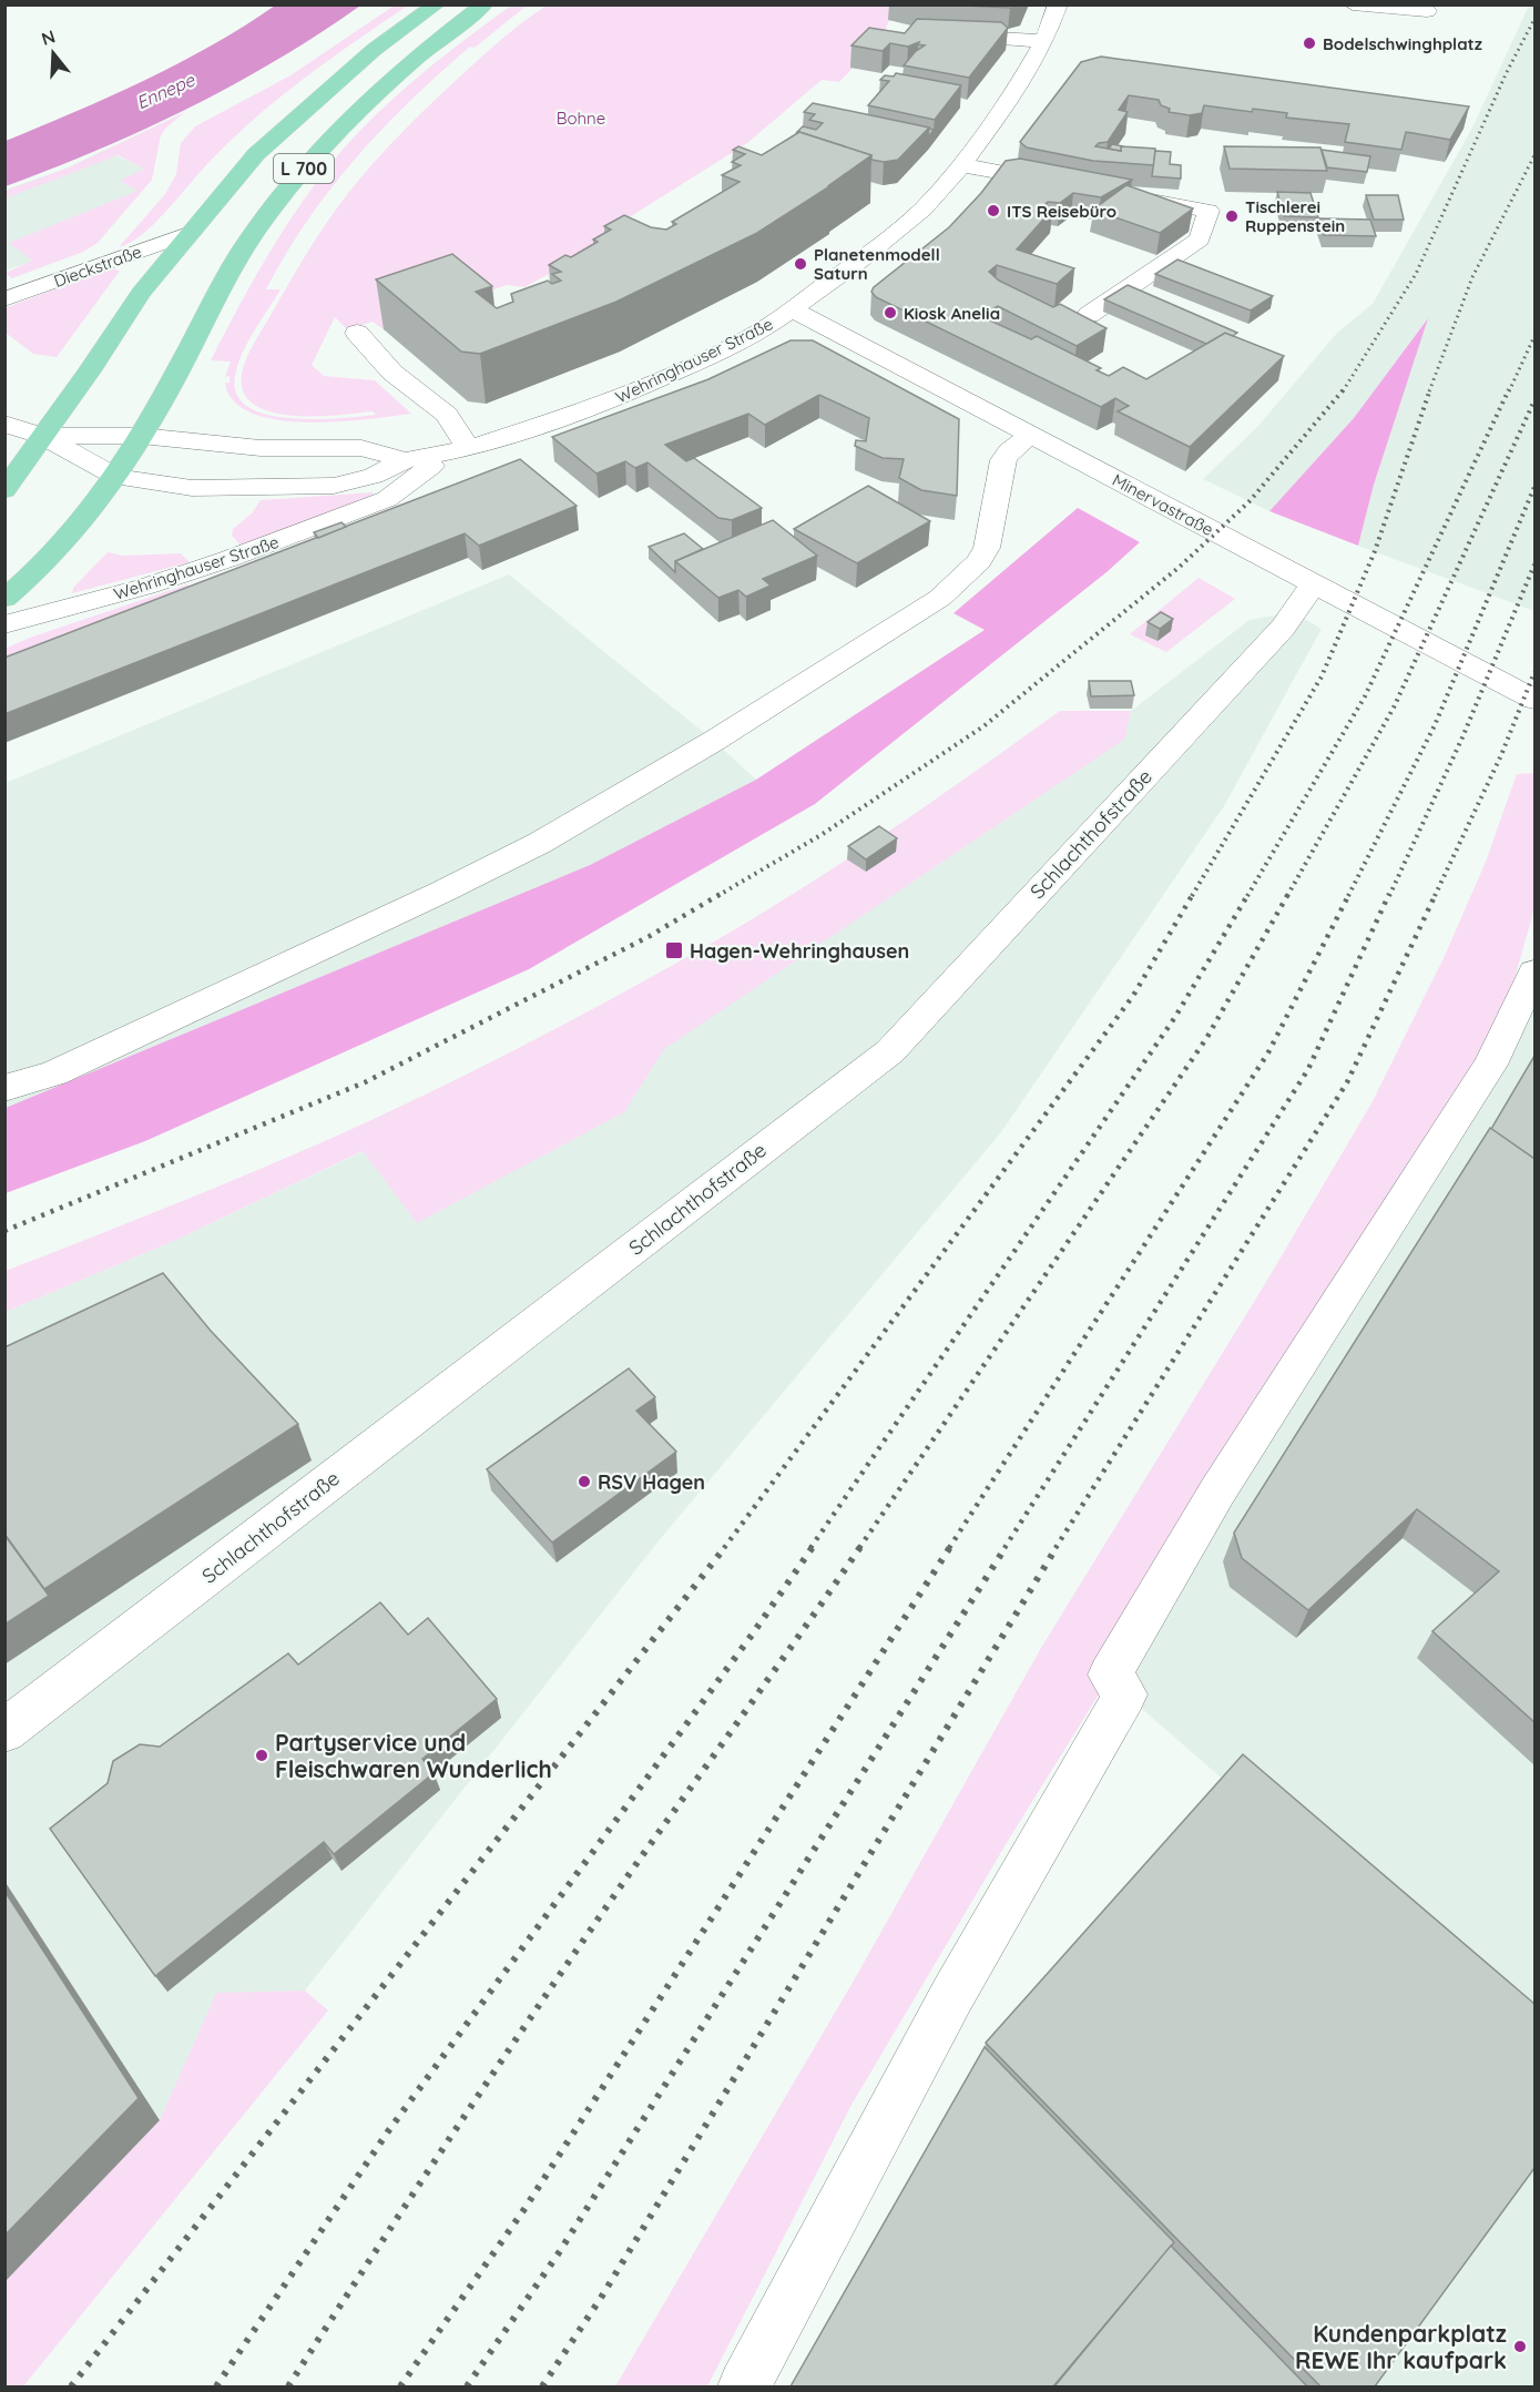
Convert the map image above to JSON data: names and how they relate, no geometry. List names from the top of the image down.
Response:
{
  "streets": {
    "main road": ["L 700"],
    "street": [
      "Dieckstraße",
      "Wehringhauser Straße",
      "Minervastraße",
      "Schlachthofstraße"
    ]
  },
  "crossings": [
    ["L 700", "Dieckstraße"],
    ["L 700", "Wehringhauser Straße"],
    ["Wehringhauser Straße", "Minervastraße"],
    ["Minervastraße", "Schlachthofstraße"]
  ],
  "water": ["Ennepe"],
  "parks": ["Bohne"],
  "places": {
    "other": [
      "Bodelschwinghplatz",
      "ITS Reisebüro",
      "Tischlerei Ruppenstein",
      "Planetenmodell Saturn",
      "Kiosk Anelia",
      "RSV Hagen",
      "Partyservice und Fleischwaren Wunderlich",
      "Kundenparkplatz REWE Ihr kaufpark"
    ],
    "transit": ["Hagen-Wehringhausen"]
  },
  "north": "top"
}
